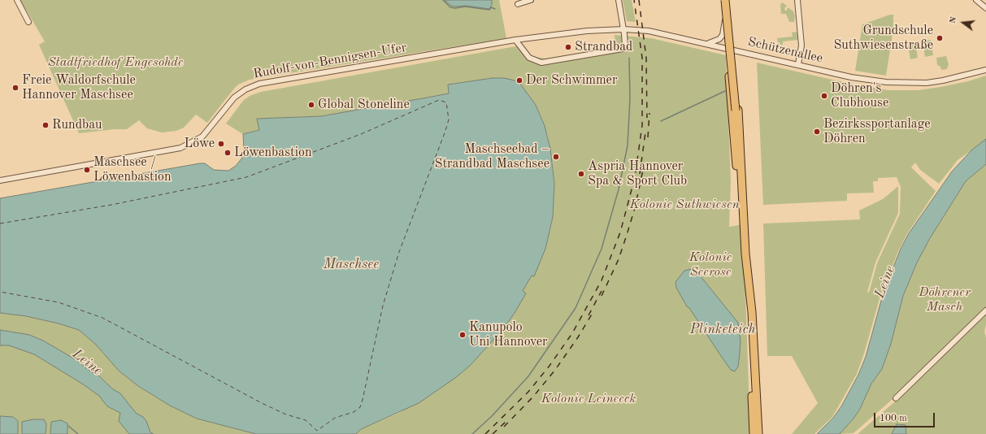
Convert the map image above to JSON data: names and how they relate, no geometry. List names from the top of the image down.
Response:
{
  "streets": {
    "street": ["Schützenallee", "Rudolf-von-Bennigsen-Ufer"]
  },
  "crossings": [
    ["Schützenallee", "Rudolf-von-Bennigsen-Ufer"]
  ],
  "water": ["Maschsee", "Leine", "Plinketeich"],
  "parks": [
    "Stadtfriedhof Engesohde",
    "Kolonie Suthwiesen",
    "Kolonie Seerose",
    "Döhrener Masch",
    "Kolonie Leineeck"
  ],
  "places": [
    "Grundschule Suthwiesenstraße",
    "Strandbad",
    "Der Schwimmer",
    "Freie Waldorfschule Hannover Maschsee",
    "Döhren's Clubhouse",
    "Global Stoneline",
    "Rundbau",
    "Bezirkssportanlage Döhren",
    "Löwe",
    "Löwenbastion",
    "Maschseebad – Strandbad Maschsee",
    "Maschsee / Löwenbastion",
    "Aspria Hannover Spa & Sport Club",
    "Kanupolo Uni Hannover"
  ],
  "scale_bar": "100 m",
  "north": "left"
}
